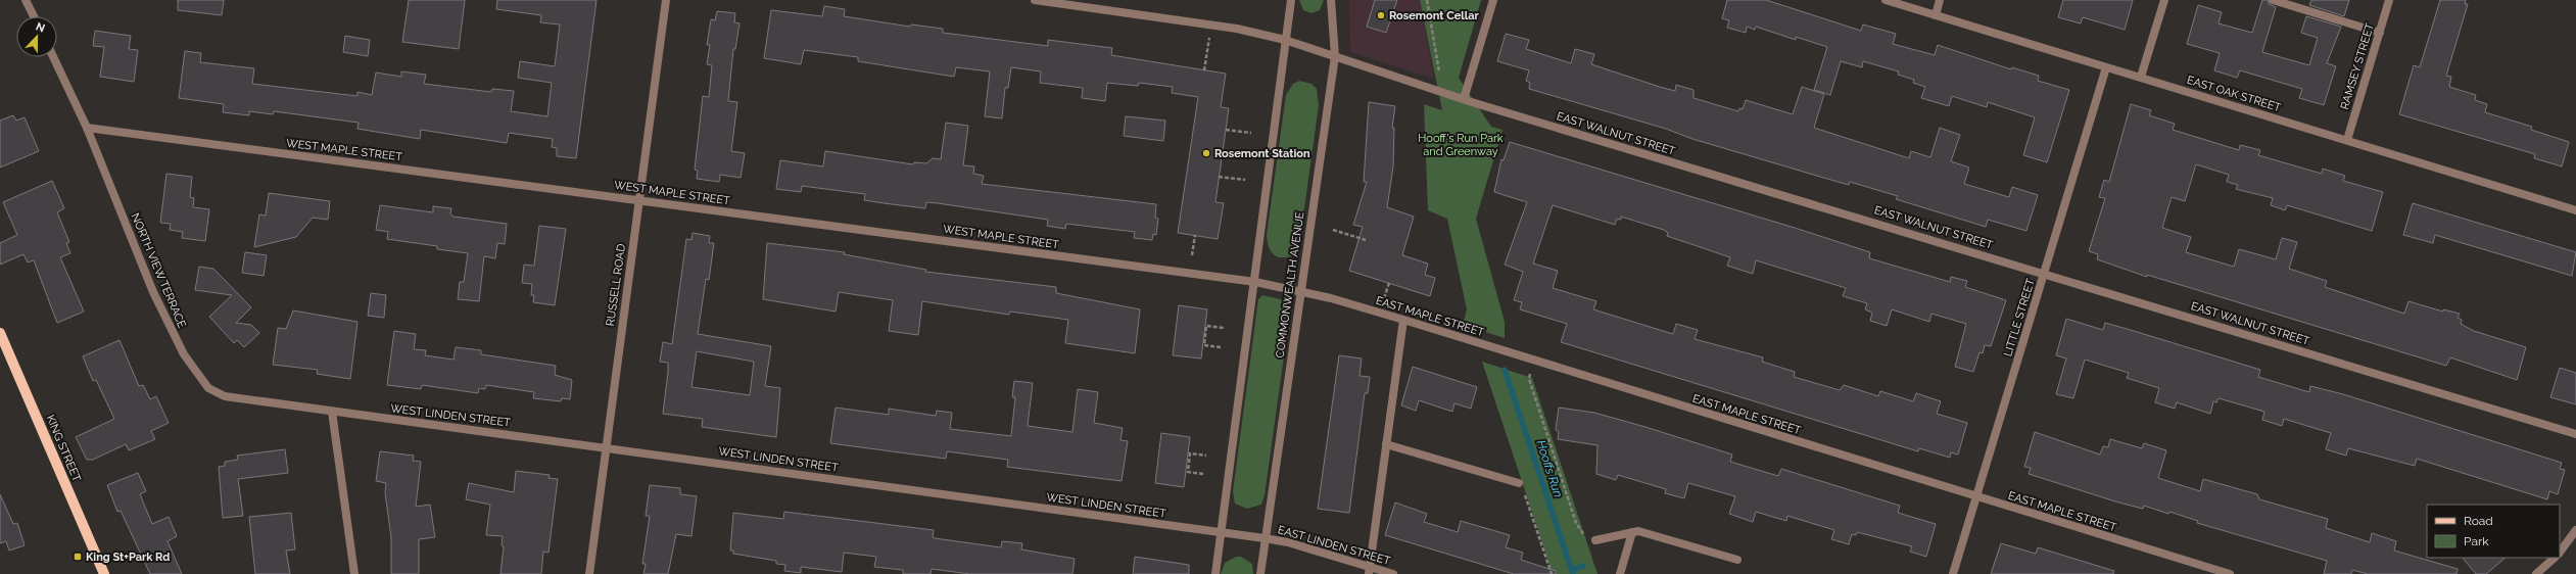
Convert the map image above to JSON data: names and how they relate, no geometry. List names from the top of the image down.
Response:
{
  "streets": {
    "main road": ["KING STREET"],
    "street": [
      "RAMSEY STREET",
      "EAST OAK STREET",
      "EAST WALNUT STREET",
      "WEST MAPLE STREET",
      "NORTH VIEW TERRACE",
      "RUSSELL ROAD",
      "COMMONWEALTH AVENUE",
      "EAST MAPLE STREET",
      "LITTLE STREET",
      "WEST LINDEN STREET",
      "EAST LINDEN STREET"
    ]
  },
  "crossings": [
    ["RAMSEY STREET", "EAST OAK STREET"],
    ["EAST OAK STREET", "LITTLE STREET"],
    ["EAST WALNUT STREET", "COMMONWEALTH AVENUE"],
    ["EAST WALNUT STREET", "LITTLE STREET"],
    ["WEST MAPLE STREET", "NORTH VIEW TERRACE"],
    ["WEST MAPLE STREET", "RUSSELL ROAD"],
    ["WEST MAPLE STREET", "EAST MAPLE STREET"],
    ["NORTH VIEW TERRACE", "WEST LINDEN STREET"],
    ["RUSSELL ROAD", "WEST LINDEN STREET"],
    ["COMMONWEALTH AVENUE", "EAST MAPLE STREET"],
    ["COMMONWEALTH AVENUE", "EAST LINDEN STREET"],
    ["EAST MAPLE STREET", "LITTLE STREET"],
    ["WEST LINDEN STREET", "EAST LINDEN STREET"]
  ],
  "water": ["Hooffs Run"],
  "parks": ["Hooff's Run Park and Greenway"],
  "places": {
    "other": ["Rosemont Cellar", "Rosemont Station"],
    "transit": ["King St+Park Rd"]
  },
  "legend": ["Road", "Park"],
  "north": "top"
}
